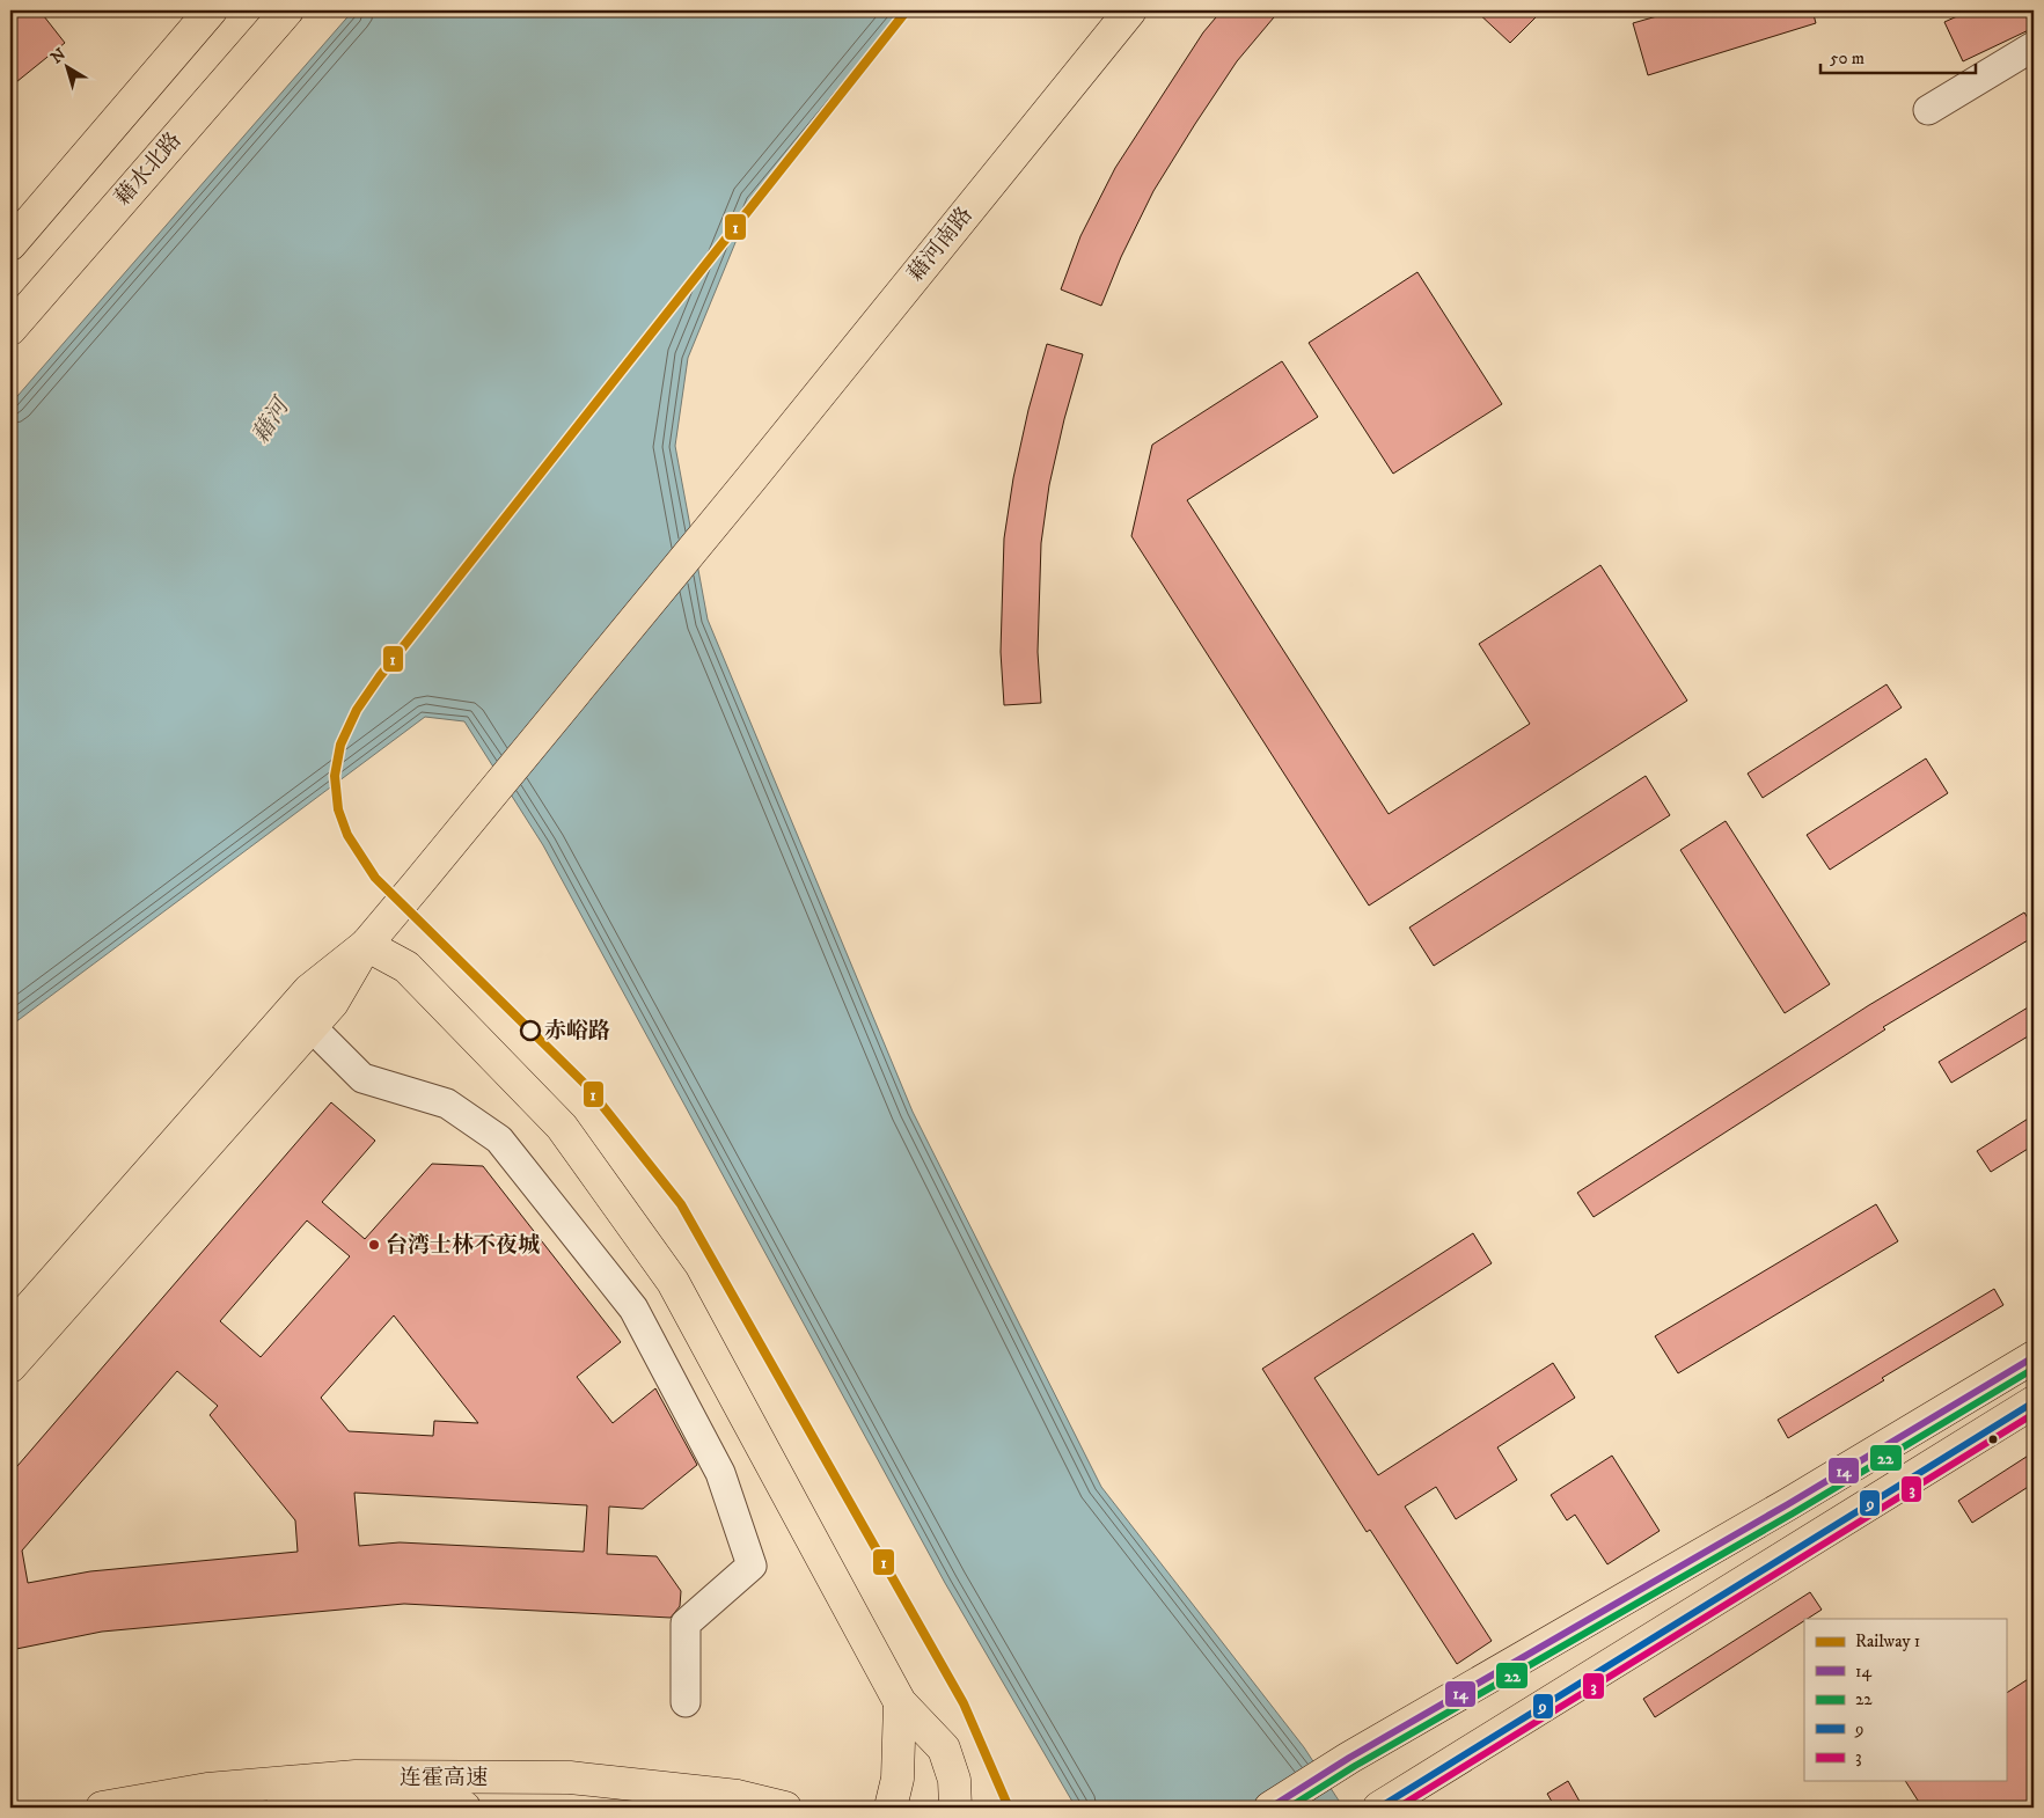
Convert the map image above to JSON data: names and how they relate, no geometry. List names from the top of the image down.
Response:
{
  "streets": {
    "main road": ["藉水北路", "藉河南路", "连霍高速"]
  },
  "water": ["藉河"],
  "places": ["赤峪路", "台湾士林不夜城"],
  "lines": [
    "rail line 1",
    "transit line 14",
    "transit line 22",
    "transit line 9",
    "transit line 3"
  ],
  "legend": [
    "Railway 1",
    "14",
    "22",
    "9",
    "3"
  ],
  "scale_bar": "50 m",
  "north": "top left"
}
